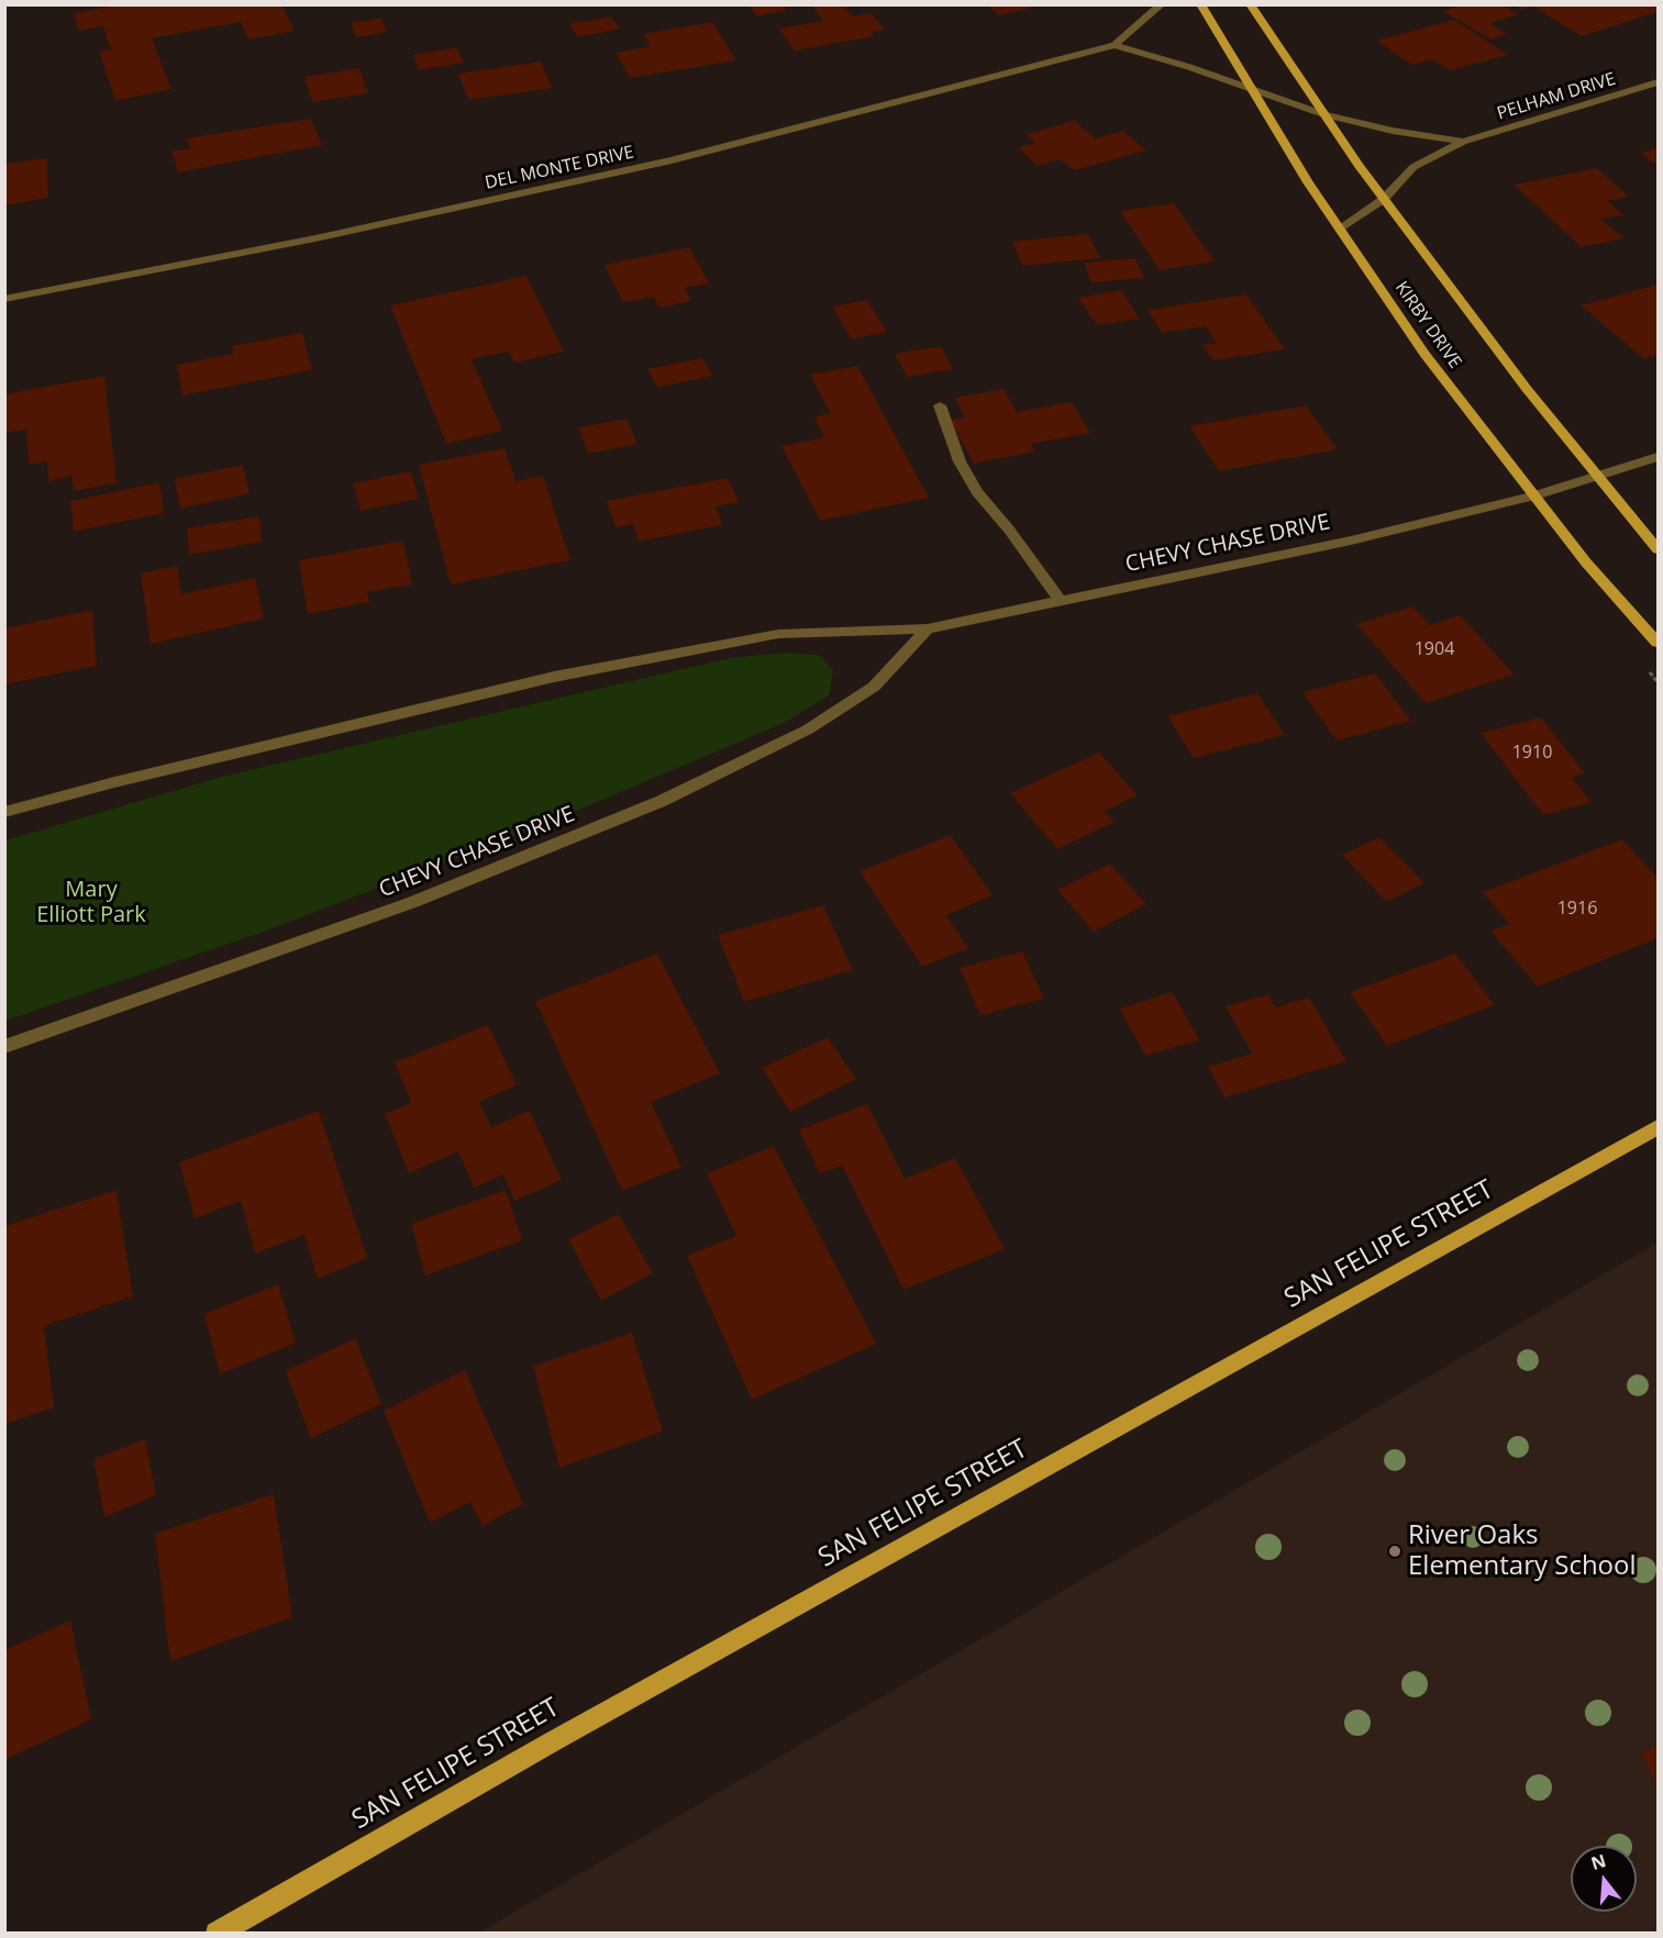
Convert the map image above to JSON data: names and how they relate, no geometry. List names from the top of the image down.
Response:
{
  "streets": {
    "main road": ["KIRBY DRIVE", "SAN FELIPE STREET"],
    "street": ["PELHAM DRIVE", "DEL MONTE DRIVE", "CHEVY CHASE DRIVE"]
  },
  "crossings": [
    ["PELHAM DRIVE", "KIRBY DRIVE"],
    ["KIRBY DRIVE", "CHEVY CHASE DRIVE"]
  ],
  "parks": ["Mary Elliott Park"],
  "places": ["River Oaks Elementary School"],
  "house_numbers": ["1904", "1910", "1916"],
  "north": "top"
}
